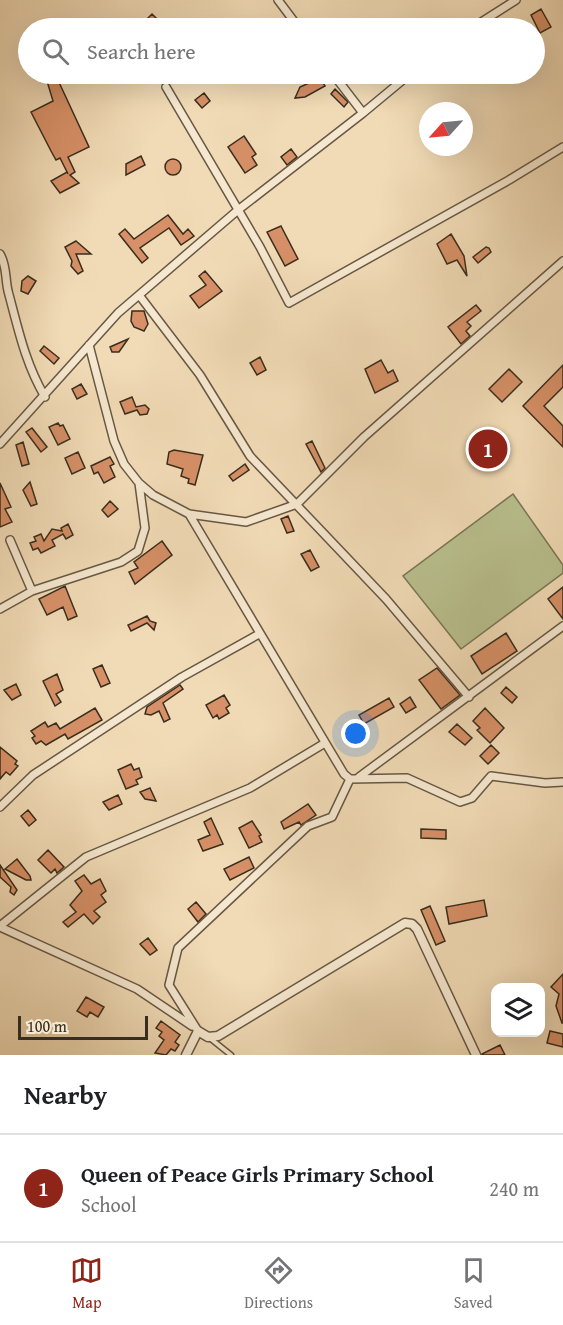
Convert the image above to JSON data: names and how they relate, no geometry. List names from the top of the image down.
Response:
{
  "scale_bar": "100 m",
  "north": "bottom left",
  "page": {
    "search": "Search here",
    "pins": "1",
    "scale": "100 m",
    "heading": "Nearby",
    "list": [
      {
        "mark": "1",
        "name": "Queen of Peace Girls Primary School",
        "note": "School",
        "value": "240 m"
      }
    ],
    "nav": ["Map", "Directions", "Saved"]
  }
}
